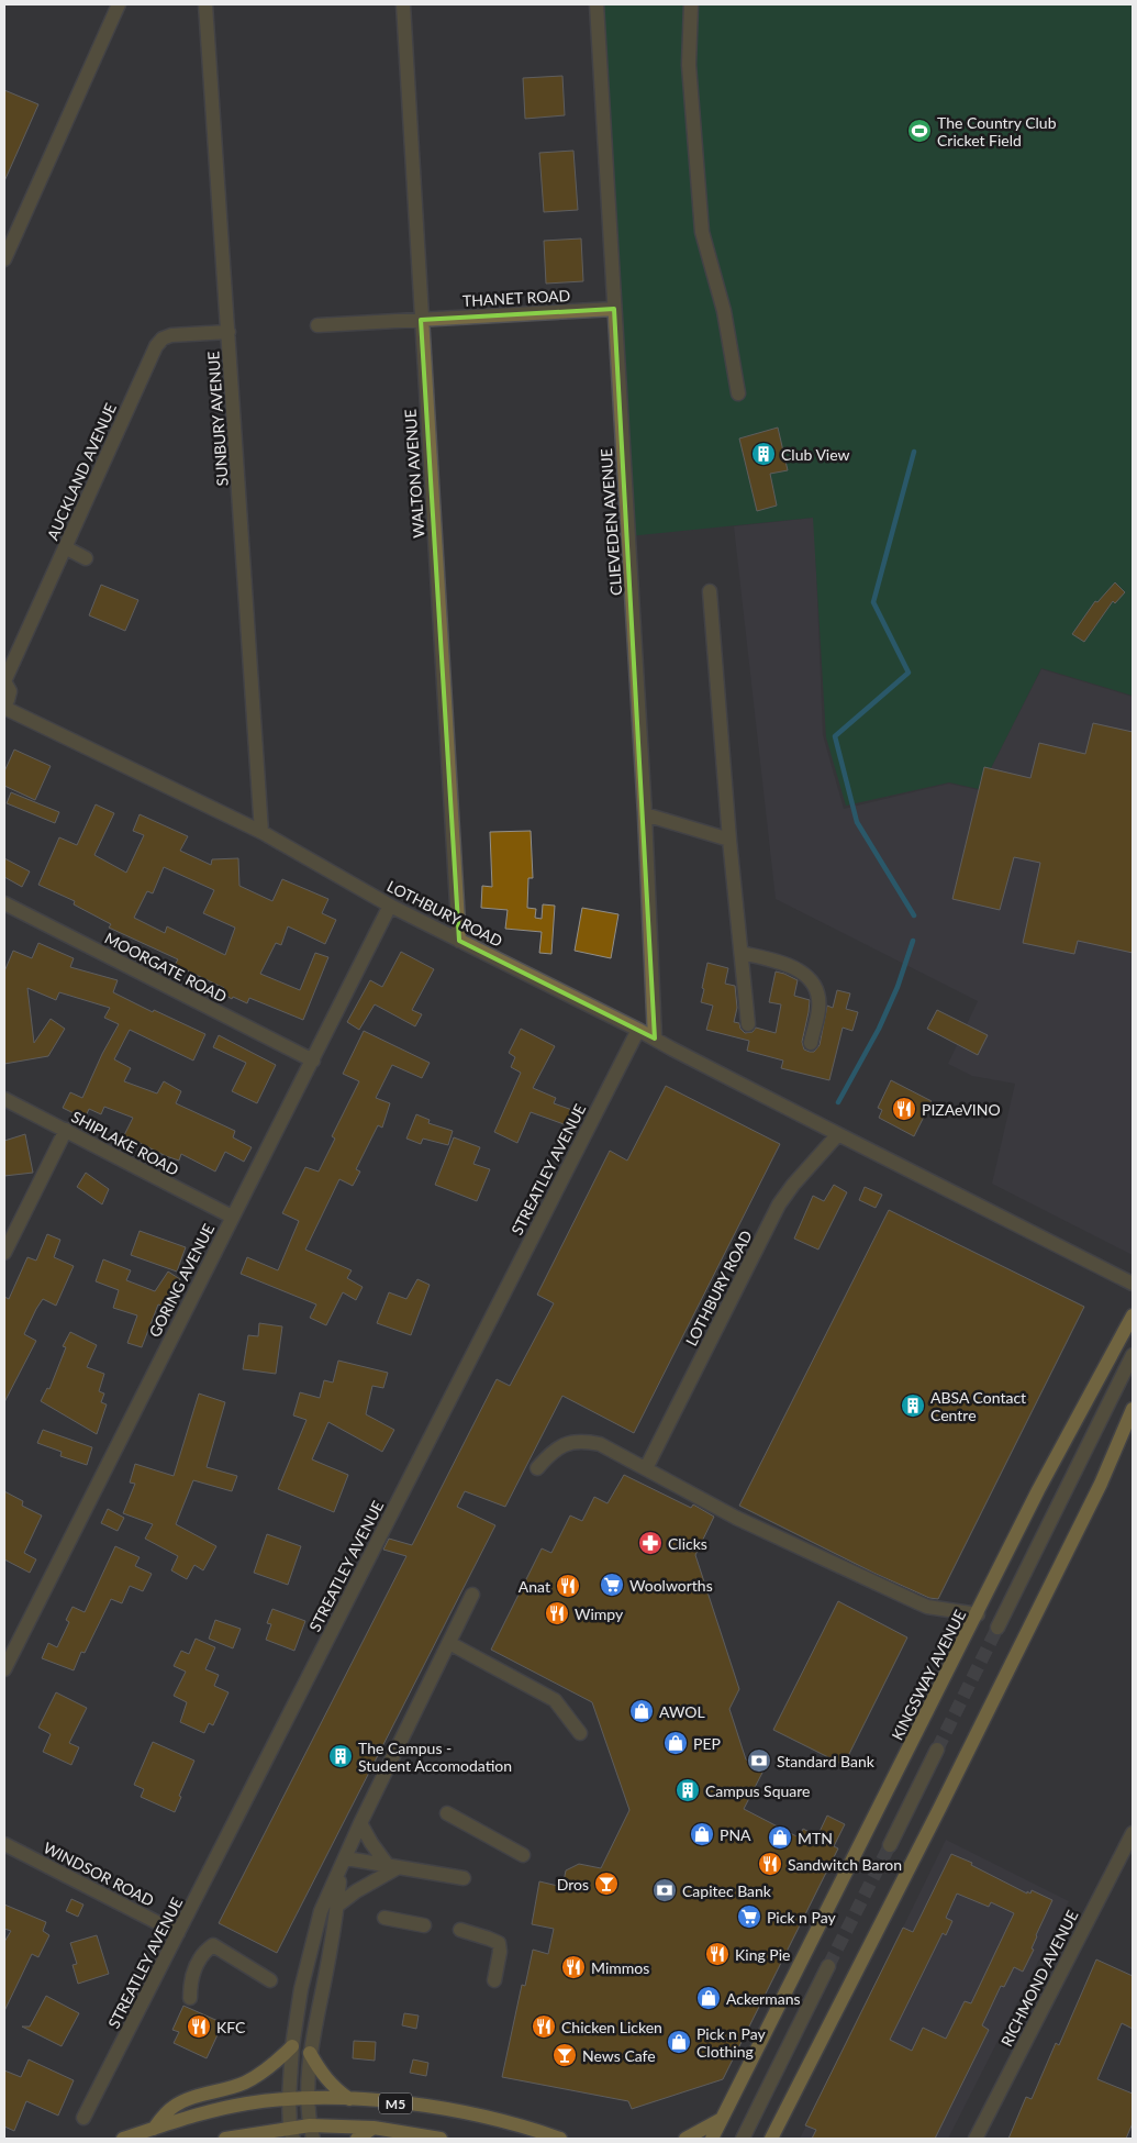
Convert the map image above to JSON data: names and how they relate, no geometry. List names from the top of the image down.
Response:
{
  "streets": {
    "main road": ["KINGSWAY AVENUE", "M5"],
    "street": [
      "THANET ROAD",
      "SUNBURY AVENUE",
      "AUCKLAND AVENUE",
      "WALTON AVENUE",
      "CLIEVEDEN AVENUE",
      "LOTHBURY ROAD",
      "MOORGATE ROAD",
      "SHIPLAKE ROAD",
      "STREATLEY AVENUE",
      "GORING AVENUE",
      "WINDSOR ROAD",
      "RICHMOND AVENUE"
    ]
  },
  "crossings": [
    ["THANET ROAD", "WALTON AVENUE"],
    ["THANET ROAD", "CLIEVEDEN AVENUE"],
    ["SUNBURY AVENUE", "AUCKLAND AVENUE"],
    ["SUNBURY AVENUE", "LOTHBURY ROAD"],
    ["WALTON AVENUE", "LOTHBURY ROAD"],
    ["CLIEVEDEN AVENUE", "LOTHBURY ROAD"],
    ["LOTHBURY ROAD", "STREATLEY AVENUE"],
    ["LOTHBURY ROAD", "GORING AVENUE"],
    ["MOORGATE ROAD", "GORING AVENUE"],
    ["SHIPLAKE ROAD", "GORING AVENUE"],
    ["STREATLEY AVENUE", "WINDSOR ROAD"]
  ],
  "places": {
    "sports": ["The Country Club Cricket Field"],
    "building": [
      "Club View",
      "ABSA Contact Centre",
      "The Campus - Student Accomodation",
      "Campus Square"
    ],
    "restaurant": [
      "PIZAeVINO",
      "Anat",
      "Wimpy",
      "Sandwitch Baron",
      "King Pie",
      "Mimmos",
      "KFC",
      "Chicken Licken"
    ],
    "pharmacy": ["Clicks"],
    "supermarket": ["Woolworths", "Pick n Pay"],
    "shop": [
      "AWOL",
      "PEP",
      "PNA",
      "MTN",
      "Ackermans",
      "Pick n Pay Clothing"
    ],
    "bank": ["Standard Bank", "Capitec Bank"],
    "bar": ["Dros", "News Cafe"]
  }
}
